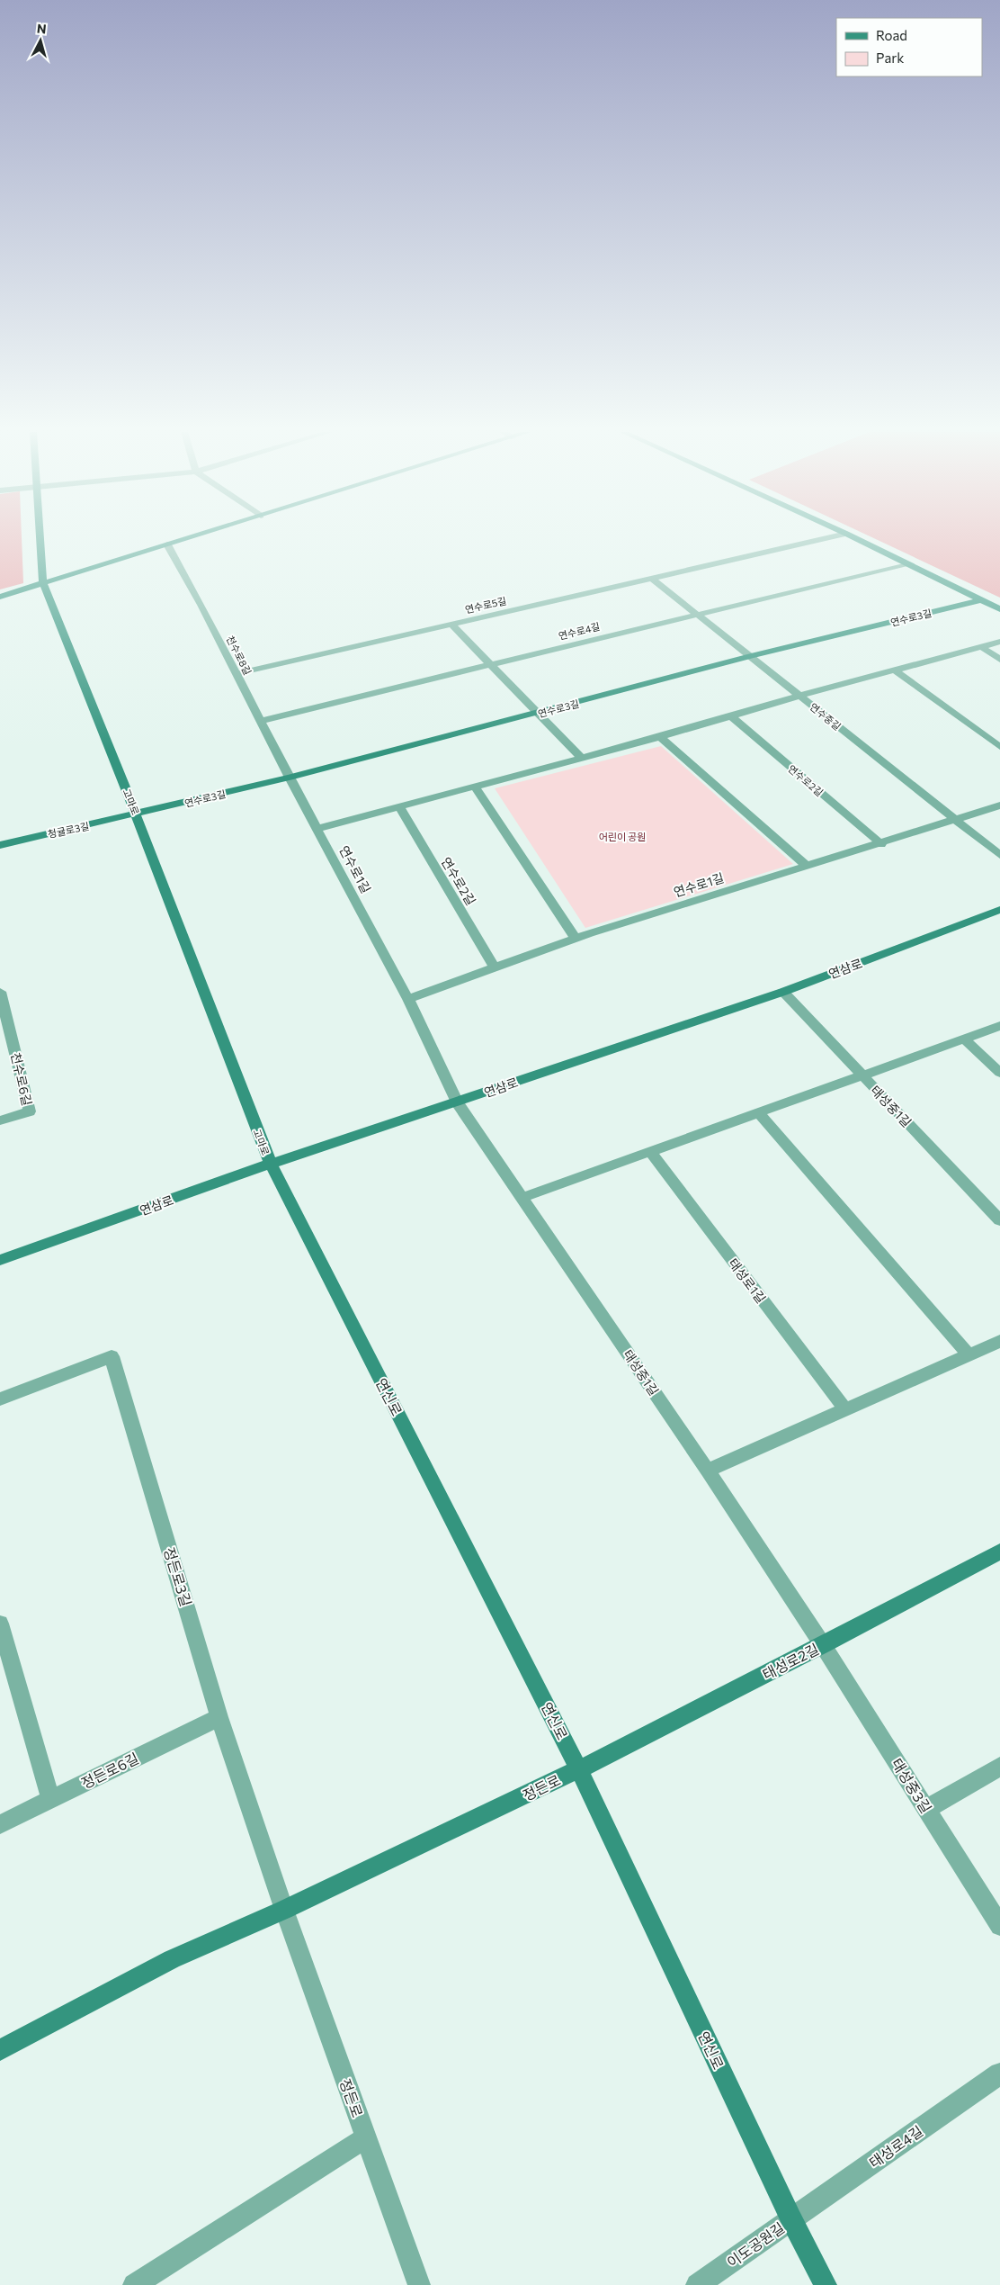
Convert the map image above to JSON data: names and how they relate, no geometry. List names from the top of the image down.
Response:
{
  "streets": {
    "street": [
      "연수로5길",
      "연수로3길",
      "연수로4길",
      "천수로8길",
      "연수중길",
      "연수로2길",
      "고마로",
      "청귤로3길",
      "연수로1길",
      "연삼로",
      "천수로6길",
      "태성중1길",
      "태성로1길",
      "연신로",
      "정든로3길",
      "태성로2길",
      "정든로6길",
      "태성중3길",
      "정든로",
      "태성로4길",
      "이도공원길"
    ]
  },
  "crossings": [
    ["연수로5길", "천수로8길"],
    ["연수로5길", "연수중길"],
    ["연수로3길", "천수로8길"],
    ["연수로3길", "연수중길"],
    ["연수로3길", "고마로"],
    ["연수로3길", "청귤로3길"],
    ["연수로3길", "연수로1길"],
    ["연수로4길", "천수로8길"],
    ["연수로4길", "연수중길"],
    ["천수로8길", "연수로1길"],
    ["연수중길", "연수로1길"],
    ["연수로2길", "연수로1길"],
    ["고마로", "청귤로3길"],
    ["고마로", "연삼로"],
    ["고마로", "연신로"],
    ["연수로1길", "연삼로"],
    ["연수로1길", "태성중1길"],
    ["연삼로", "태성중1길"],
    ["연삼로", "연신로"],
    ["태성중1길", "태성로2길"],
    ["태성중1길", "태성중3길"],
    ["연신로", "태성로2길"],
    ["연신로", "정든로"],
    ["연신로", "태성로4길"],
    ["연신로", "이도공원길"],
    ["정든로3길", "정든로6길"],
    ["정든로3길", "정든로"],
    ["태성로2길", "태성중3길"],
    ["태성로2길", "정든로"],
    ["태성로4길", "이도공원길"]
  ],
  "parks": ["어린이 공원"],
  "legend": ["Road", "Park"],
  "north": "top"
}
